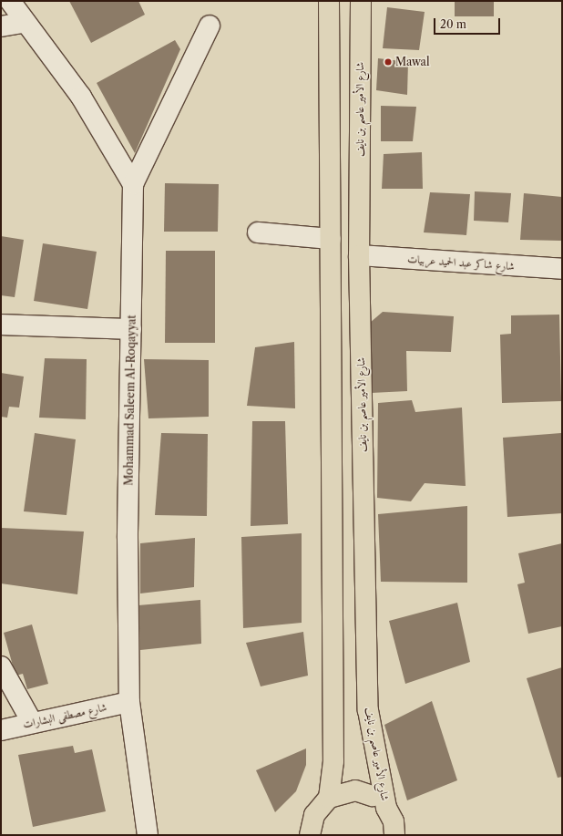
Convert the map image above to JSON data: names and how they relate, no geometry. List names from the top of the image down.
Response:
{
  "streets": {
    "main road": ["شارع الأمير عاصم بن نايف"],
    "street": ["شارع شاكر عبد الحميد عربيات", "Mohammad Saleem Al-Roqayyat", "شارع مصطفى البشارات"]
  },
  "crossings": [
    ["شارع الأمير عاصم بن نايف", "شارع شاكر عبد الحميد عربيات"],
    ["Mohammad Saleem Al-Roqayyat", "شارع مصطفى البشارات"]
  ],
  "places": ["Mawal"],
  "scale_bar": "20 m"
}
